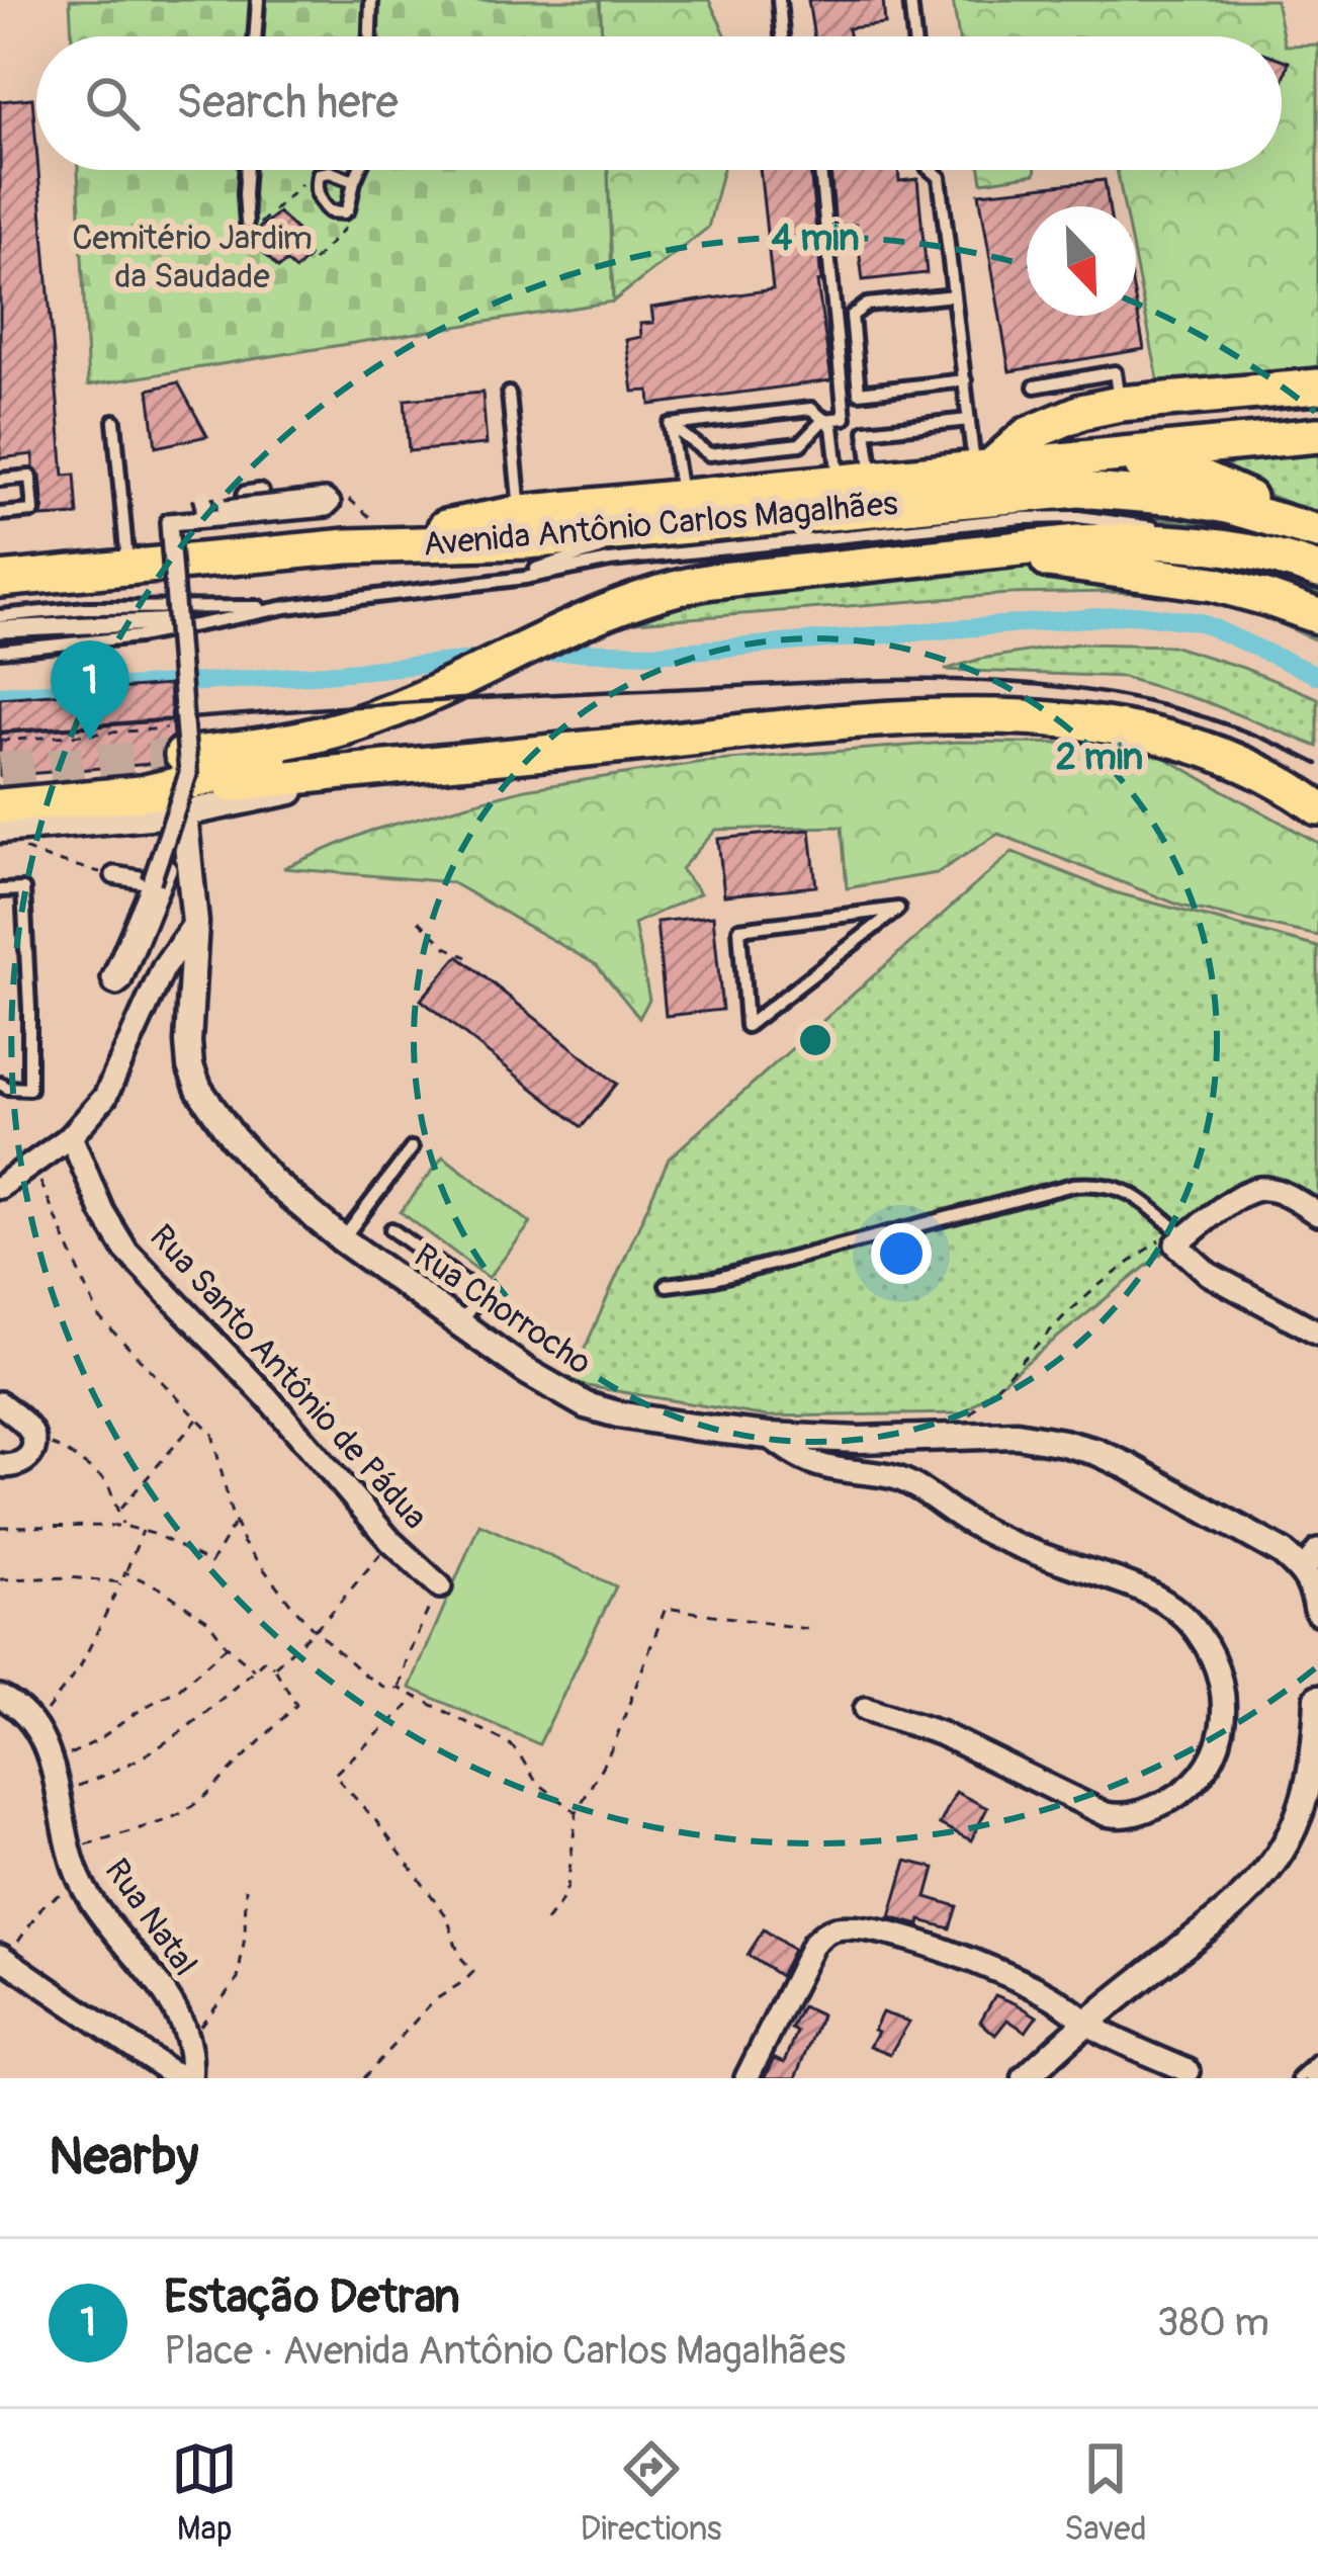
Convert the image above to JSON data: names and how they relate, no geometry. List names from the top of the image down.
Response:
{
  "streets": {
    "main road": ["Avenida Antônio Carlos Magalhães"],
    "street": ["Rua Chorrocho", "Rua Santo Antônio de Pádua", "Rua Natal"]
  },
  "parks": ["Cemitério Jardim da Saudade"],
  "north": "bottom right",
  "page": {
    "search": "Search here",
    "pins": "1",
    "heading": "Nearby",
    "list": [
      {
        "mark": "1",
        "name": "Estação Detran",
        "note": "Place · Avenida Antônio Carlos Magalhães",
        "value": "380 m"
      }
    ],
    "nav": ["Map", "Directions", "Saved"]
  },
  "rings": ["4 min", "2 min"]
}
